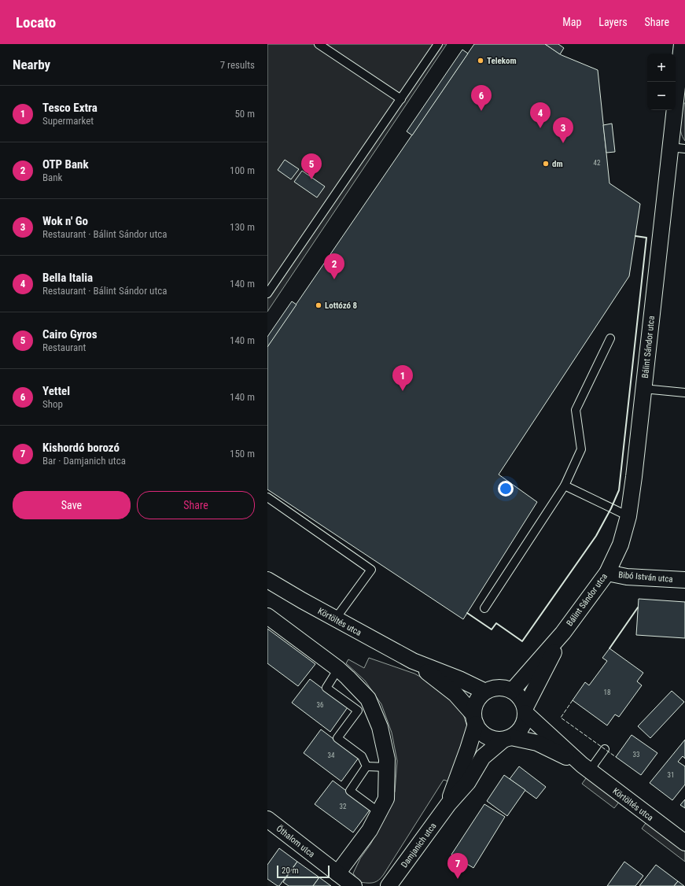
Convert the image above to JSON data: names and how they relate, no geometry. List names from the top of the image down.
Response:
{
  "streets": {
    "street": [
      "Bálint Sándor utca",
      "Bibó István utca",
      "Körtöltés utca",
      "Öthalom utca",
      "Damjanich utca"
    ]
  },
  "crossings": [
    ["Bálint Sándor utca", "Bibó István utca"],
    ["Bálint Sándor utca", "Körtöltés utca"],
    ["Bálint Sándor utca", "Damjanich utca"],
    ["Körtöltés utca", "Damjanich utca"]
  ],
  "places": ["Telekom", "dm", "Lottózó 8"],
  "house_numbers": [
    "42",
    "18",
    "36",
    "33",
    "34",
    "31",
    "32"
  ],
  "scale_bar": "20 m",
  "page": {
    "header": "Locato",
    "nav": ["Map", "Layers", "Share"],
    "heading": ["Nearby", "7 results"],
    "map_buttons": ["+", "−"],
    "list": [
      {
        "mark": "1",
        "name": "Tesco Extra",
        "note": "Supermarket",
        "value": "50 m"
      },
      {
        "mark": "2",
        "name": "OTP Bank",
        "note": "Bank",
        "value": "100 m"
      },
      {
        "mark": "3",
        "name": "Wok n' Go",
        "note": "Restaurant · Bálint Sándor utca",
        "value": "130 m"
      },
      {
        "mark": "4",
        "name": "Bella Italia",
        "note": "Restaurant · Bálint Sándor utca",
        "value": "140 m"
      },
      {
        "mark": "5",
        "name": "Cairo Gyros",
        "note": "Restaurant",
        "value": "140 m"
      },
      {
        "mark": "6",
        "name": "Yettel",
        "note": "Shop",
        "value": "140 m"
      },
      {
        "mark": "7",
        "name": "Kishordó borozó",
        "note": "Bar · Damjanich utca",
        "value": "150 m"
      }
    ],
    "pins": [
      "6",
      "4",
      "3",
      "5",
      "2",
      "1",
      "7"
    ],
    "buttons": ["Save", "Share"],
    "scale": "20 m"
  }
}
